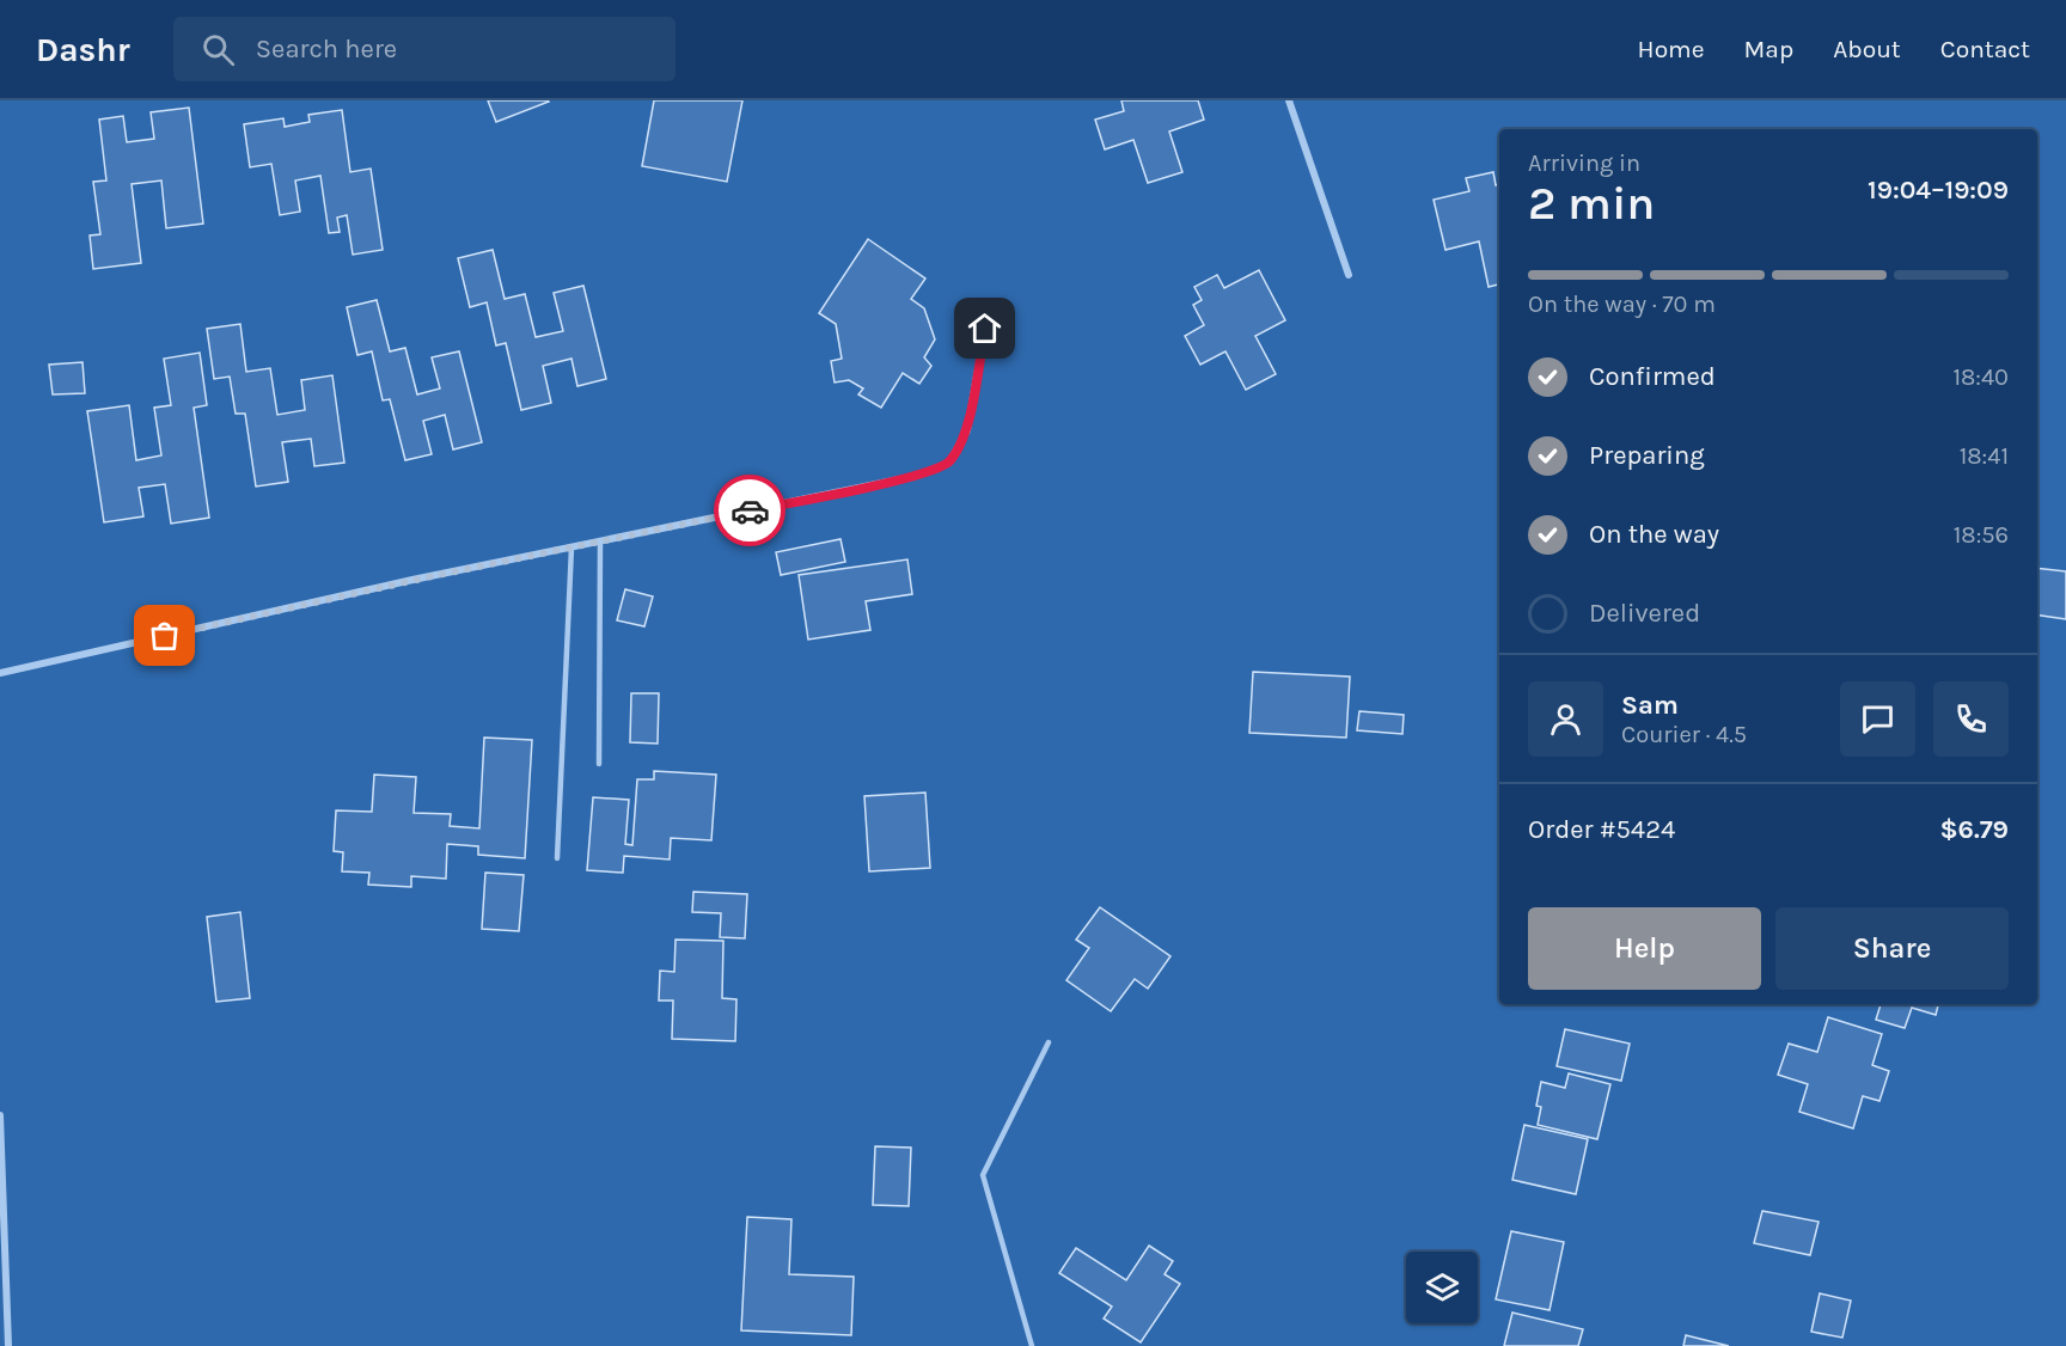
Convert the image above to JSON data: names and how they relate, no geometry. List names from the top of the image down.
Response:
{
  "page": {
    "header": "Dashr",
    "search": "Search here",
    "nav": [
      "Home",
      "Map",
      "About",
      "Contact"
    ],
    "heading": ["2 min", "Arriving in", "19:04–19:09"],
    "panel": [
      "Sam",
      "Courier · 4.5",
      "Order #5424",
      "$6.79"
    ],
    "bar": "On the way · 70 m",
    "list": [
      ["Confirmed", "18:40"],
      ["Preparing", "18:41"],
      ["On the way", "18:56"],
      "Delivered"
    ],
    "buttons": ["Help", "Share"]
  }
}
